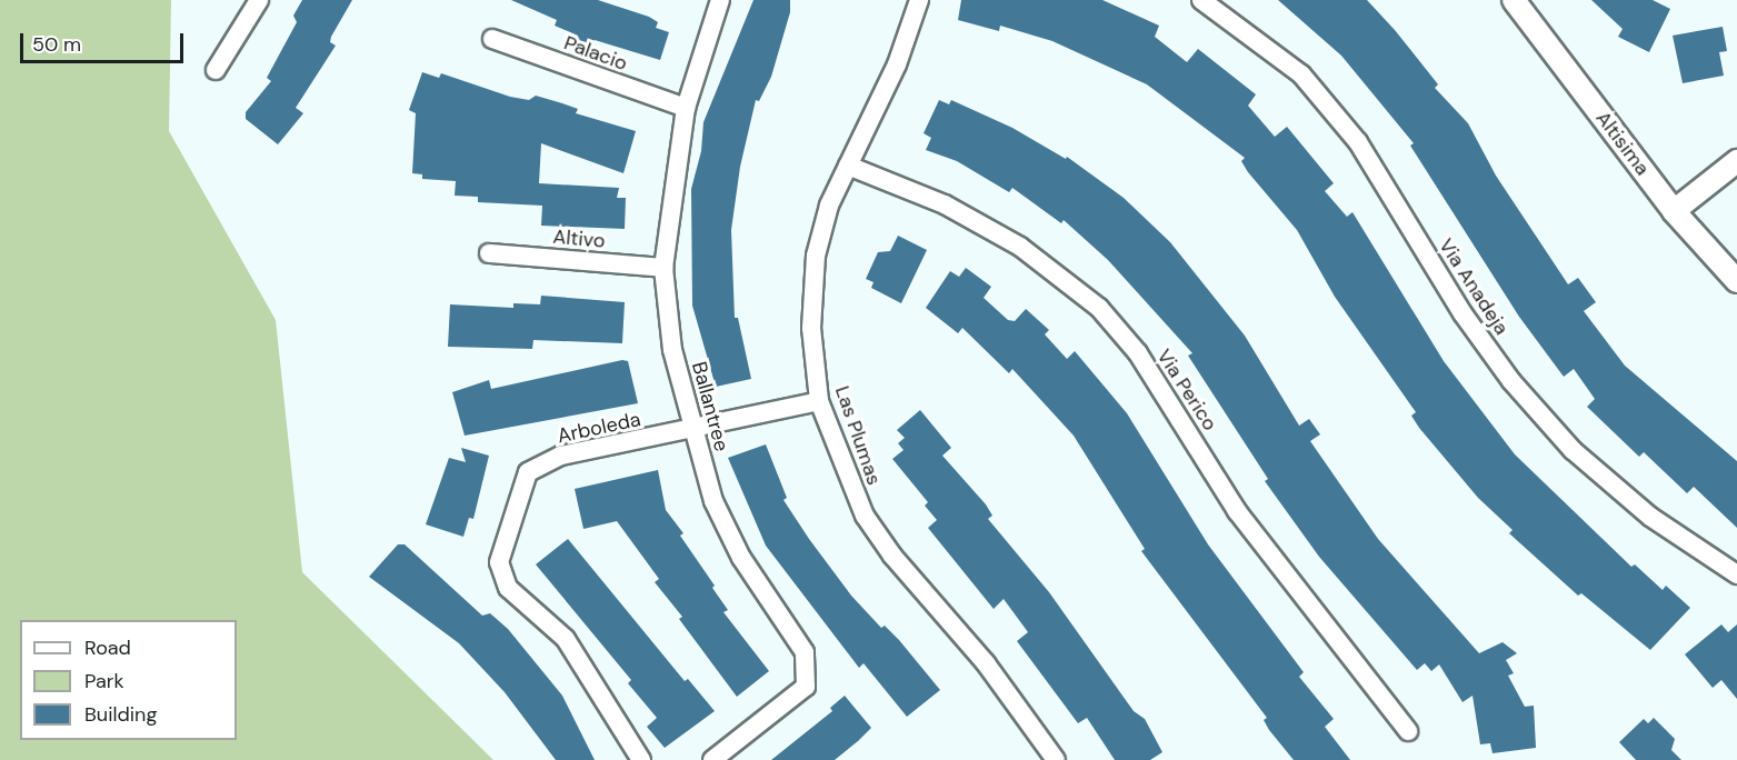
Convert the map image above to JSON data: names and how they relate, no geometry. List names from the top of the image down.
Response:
{
  "streets": {
    "street": [
      "Palacio",
      "Altisima",
      "Altivo",
      "Via Anadeja",
      "Via Perico",
      "Ballantree",
      "Arboleda",
      "Las Plumas"
    ]
  },
  "crossings": [
    ["Palacio", "Ballantree"],
    ["Altivo", "Ballantree"],
    ["Via Perico", "Las Plumas"],
    ["Ballantree", "Arboleda"],
    ["Arboleda", "Las Plumas"]
  ],
  "legend": ["Road", "Park", "Building"],
  "scale_bar": "50 m"
}
